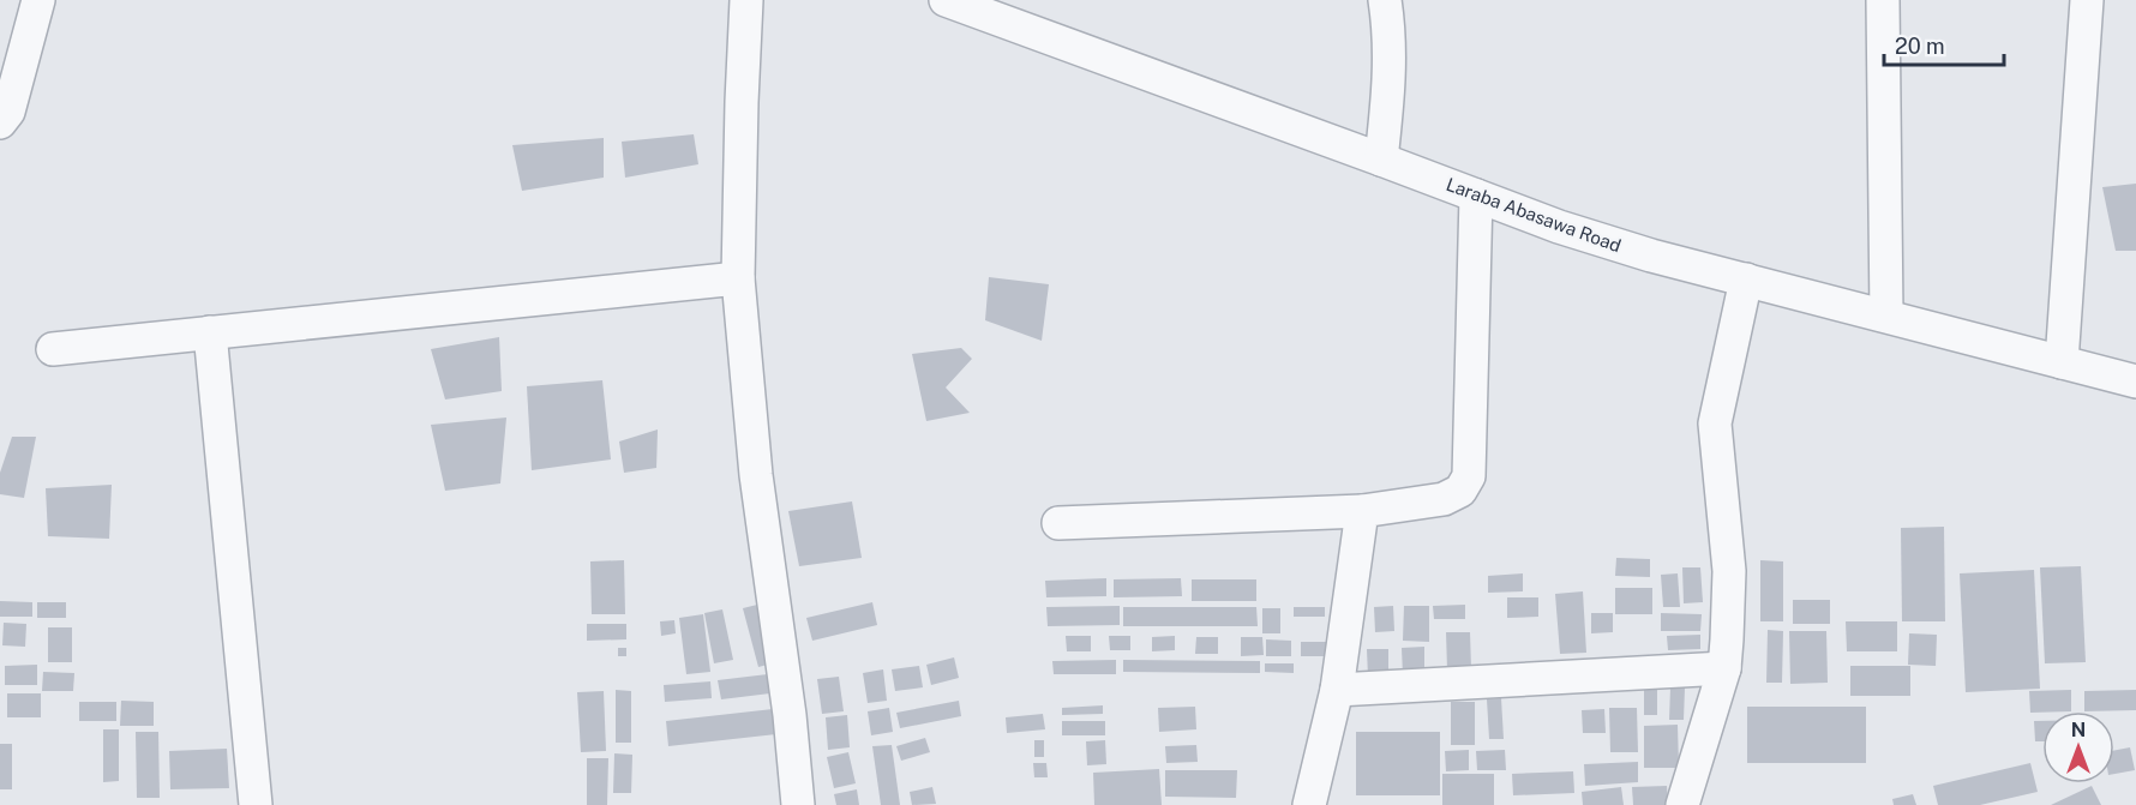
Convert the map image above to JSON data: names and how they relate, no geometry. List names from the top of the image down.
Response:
{
  "streets": {
    "street": ["Laraba Abasawa Road"]
  },
  "scale_bar": "20 m",
  "north": "top"
}
